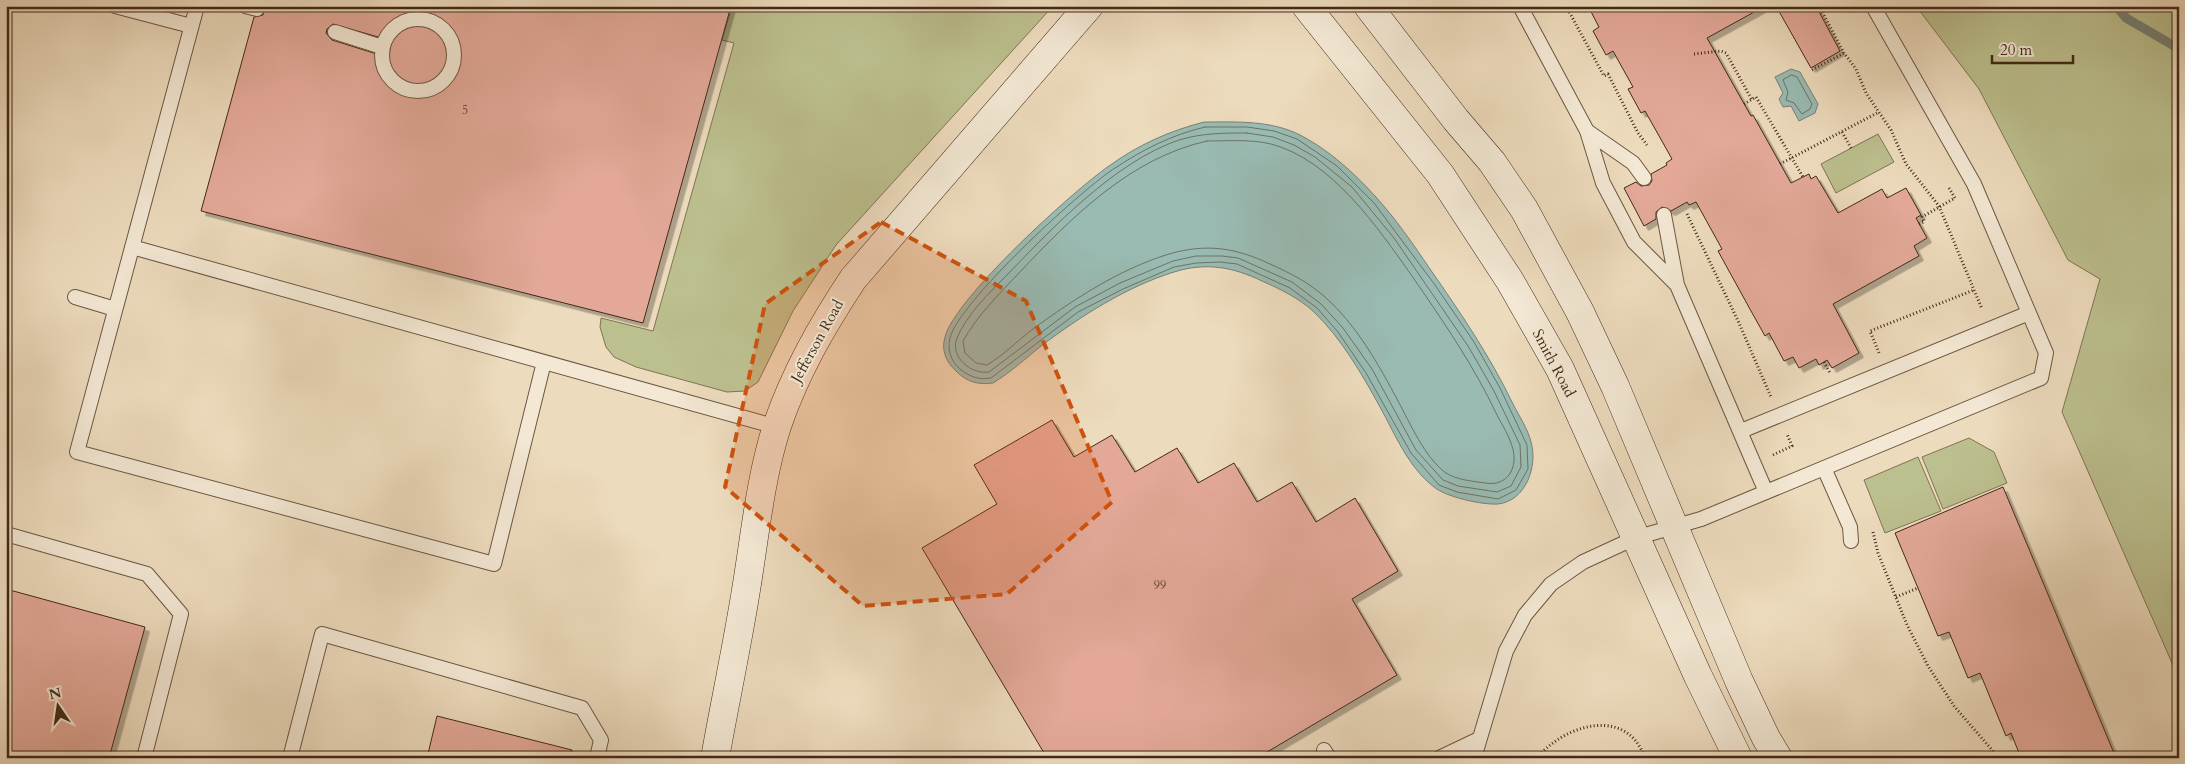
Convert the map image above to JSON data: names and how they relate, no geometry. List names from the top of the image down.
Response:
{
  "streets": {
    "street": ["Jefferson Road", "Smith Road"]
  },
  "house_numbers": ["5", "99"],
  "scale_bar": "20 m",
  "north": "top"
}
